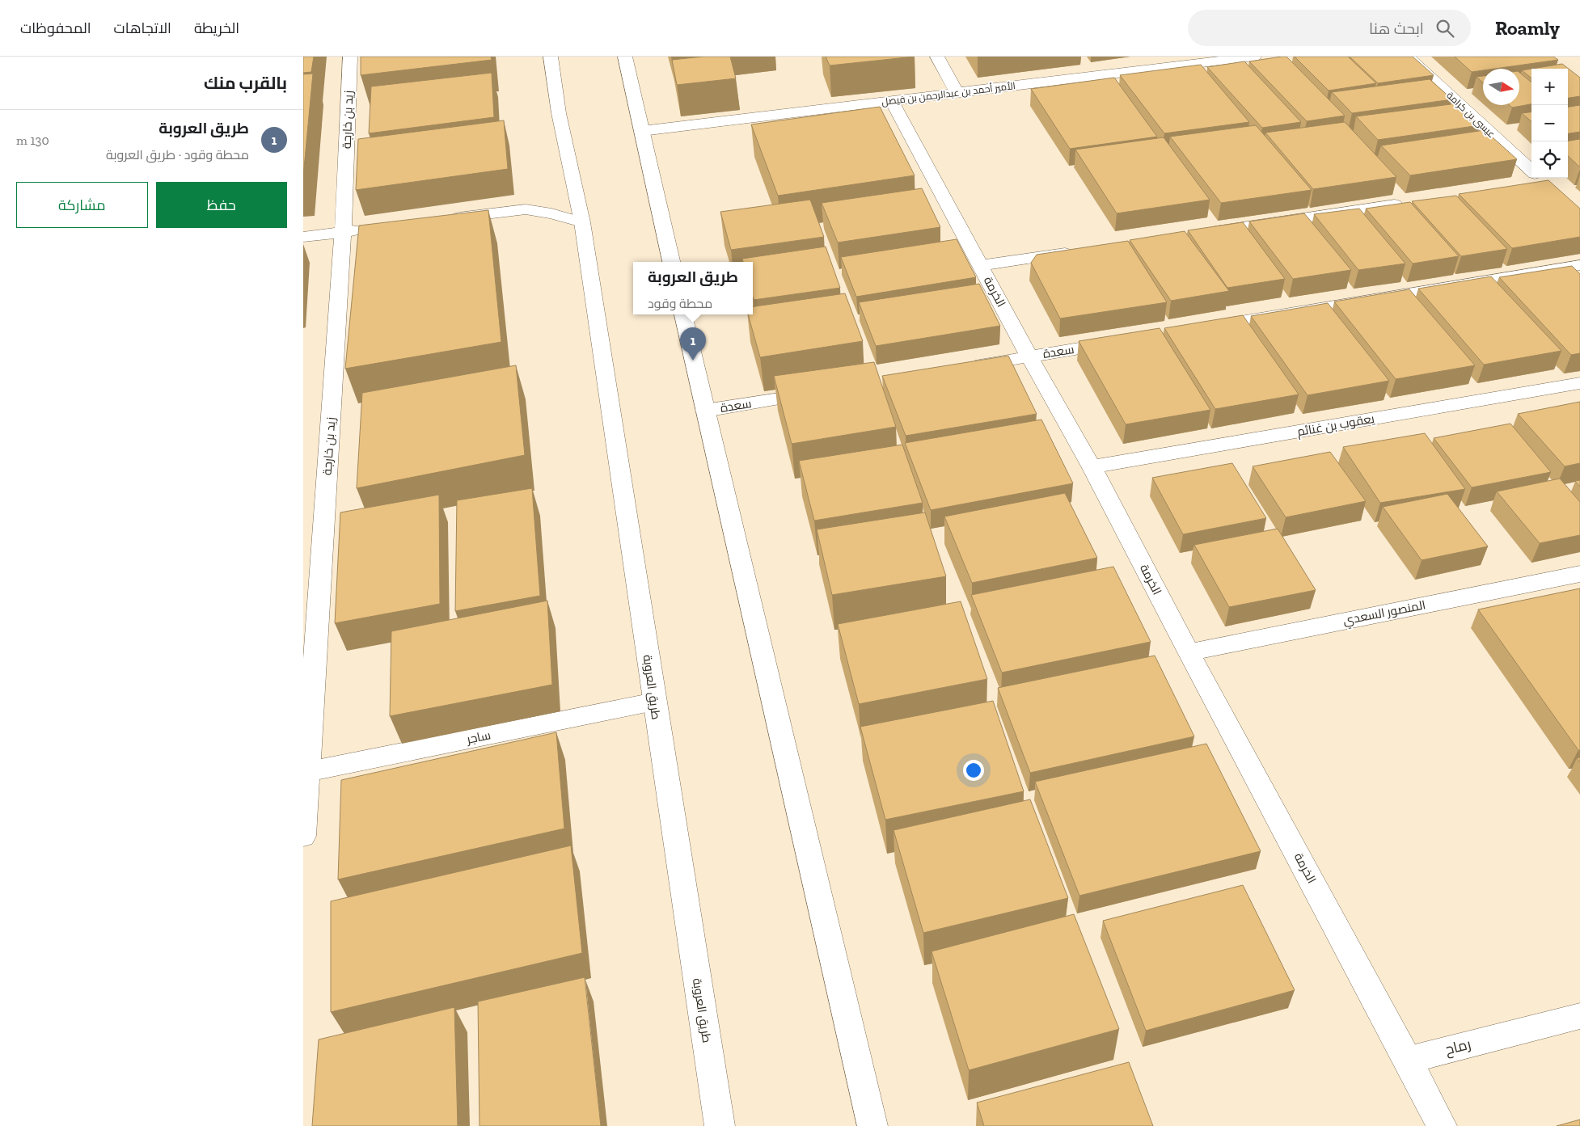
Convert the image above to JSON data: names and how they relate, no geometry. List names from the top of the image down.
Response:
{
  "streets": {
    "street": [
      "الأمير أحمد بن عبدالرحمن بن فيصل",
      "عيسى بن كرامة",
      "زيد بن خارجة",
      "الخرمة",
      "سعدة",
      "يعقوب بن غنائم",
      "المنصور السعدي",
      "طريق العروبة",
      "ساجر",
      "رماح"
    ]
  },
  "crossings": [
    ["الأمير أحمد بن عبدالرحمن بن فيصل", "الخرمة"],
    ["زيد بن خارجة", "ساجر"],
    ["الخرمة", "سعدة"],
    ["الخرمة", "يعقوب بن غنائم"],
    ["الخرمة", "المنصور السعدي"],
    ["الخرمة", "رماح"],
    ["طريق العروبة", "ساجر"]
  ],
  "north": "right",
  "page": {
    "header": "Roamly",
    "search": "ابحث هنا",
    "nav": ["الخريطة", "الاتجاهات", "المحفوظات"],
    "heading": "بالقرب منك",
    "map_buttons": ["+", "−"],
    "list": [
      {
        "mark": "1",
        "name": "طريق العروبة",
        "note": "محطة وقود · طريق العروبة",
        "value": "130 m"
      }
    ],
    "buttons": ["حفظ", "مشاركة"],
    "popup": ["طريق العروبة", "محطة وقود"],
    "pins": "1"
  }
}
